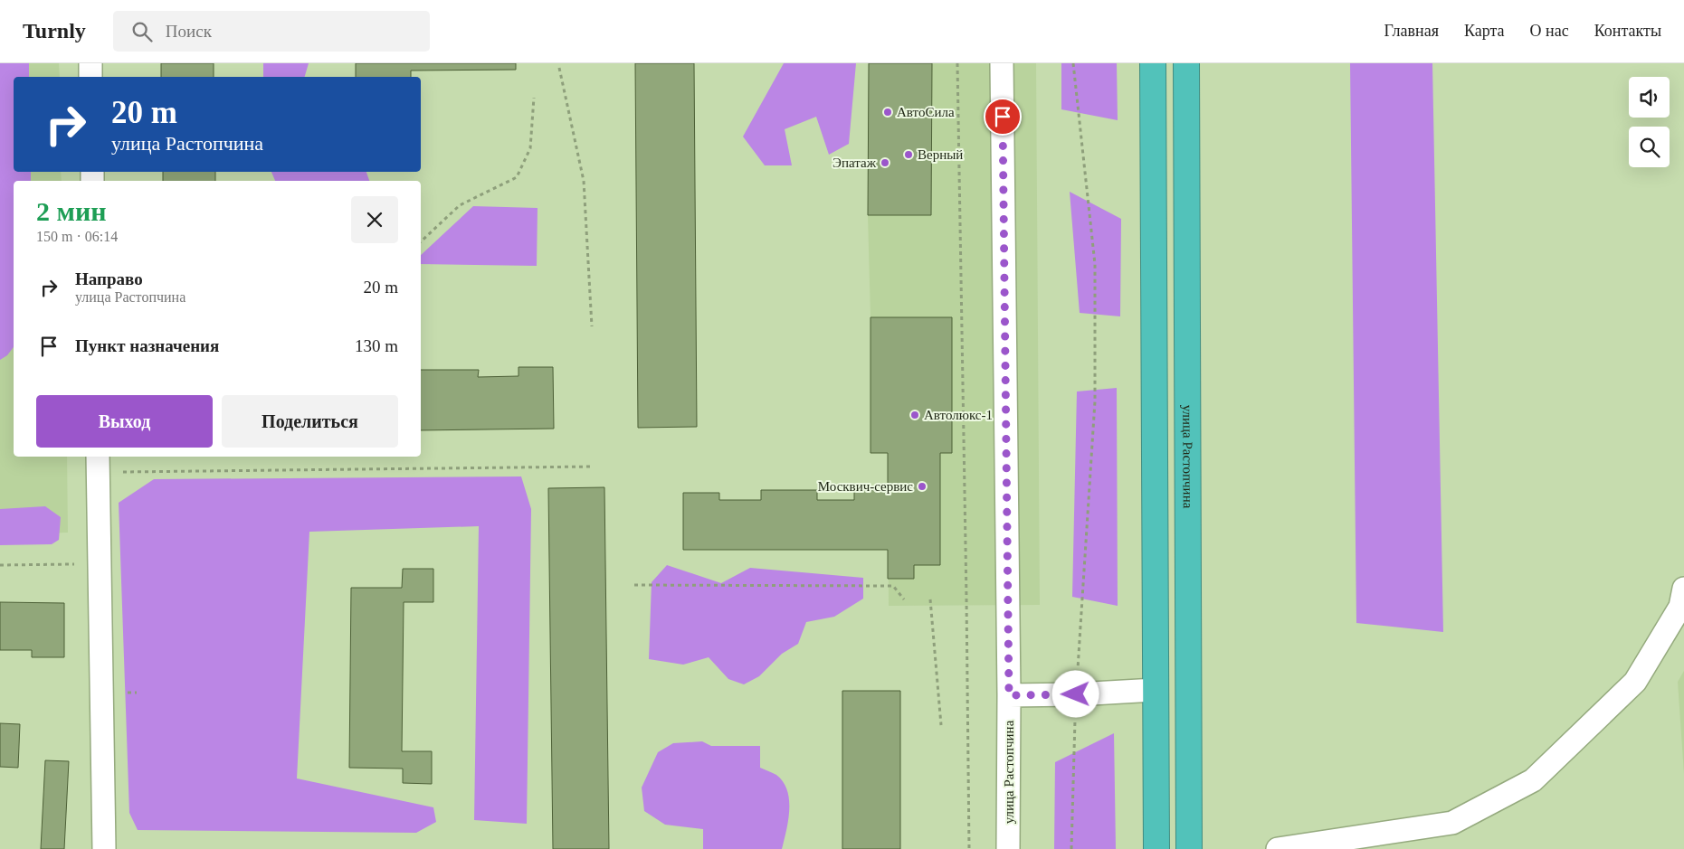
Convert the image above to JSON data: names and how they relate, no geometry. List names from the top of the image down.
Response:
{
  "streets": {
    "highway": ["улица Растопчина"]
  },
  "places": [
    "АвтоСила",
    "Верный",
    "Эпатаж",
    "Автолюкс-1",
    "Москвич-сервис"
  ],
  "page": {
    "header": "Turnly",
    "search": "Поиск",
    "nav": [
      "Главная",
      "Карта",
      "О нас",
      "Контакты"
    ],
    "turn": ["20 m", "улица Растопчина"],
    "heading": ["2 мин", "150 m · 06:14"],
    "list": [
      {
        "name": "Направо",
        "note": "улица Растопчина",
        "value": "20 m"
      },
      {
        "name": "Пункт назначения",
        "value": "130 m"
      }
    ],
    "buttons": ["Выход", "Поделиться"]
  }
}
